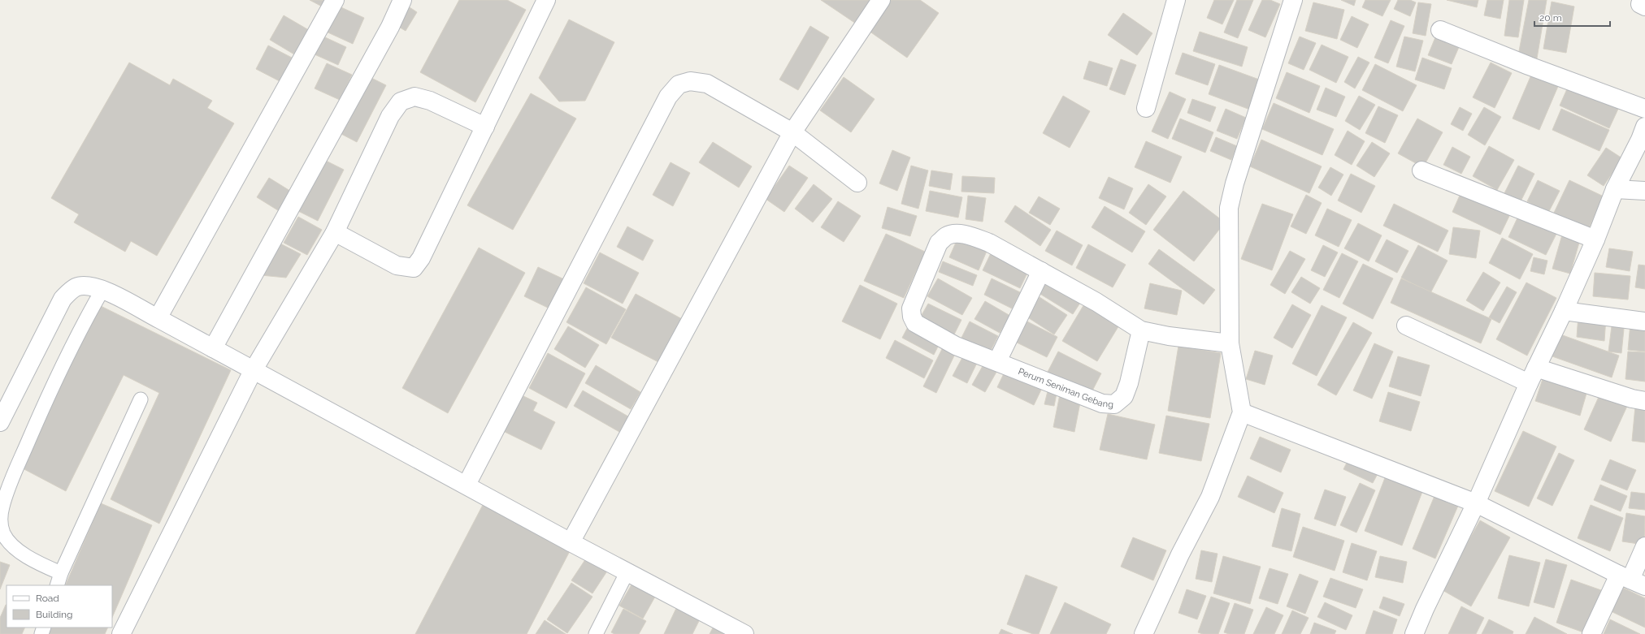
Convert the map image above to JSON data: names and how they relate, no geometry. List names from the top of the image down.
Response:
{
  "streets": {
    "street": ["Perum Seniman Gebang"]
  },
  "legend": ["Road", "Building"],
  "scale_bar": "20 m"
}
